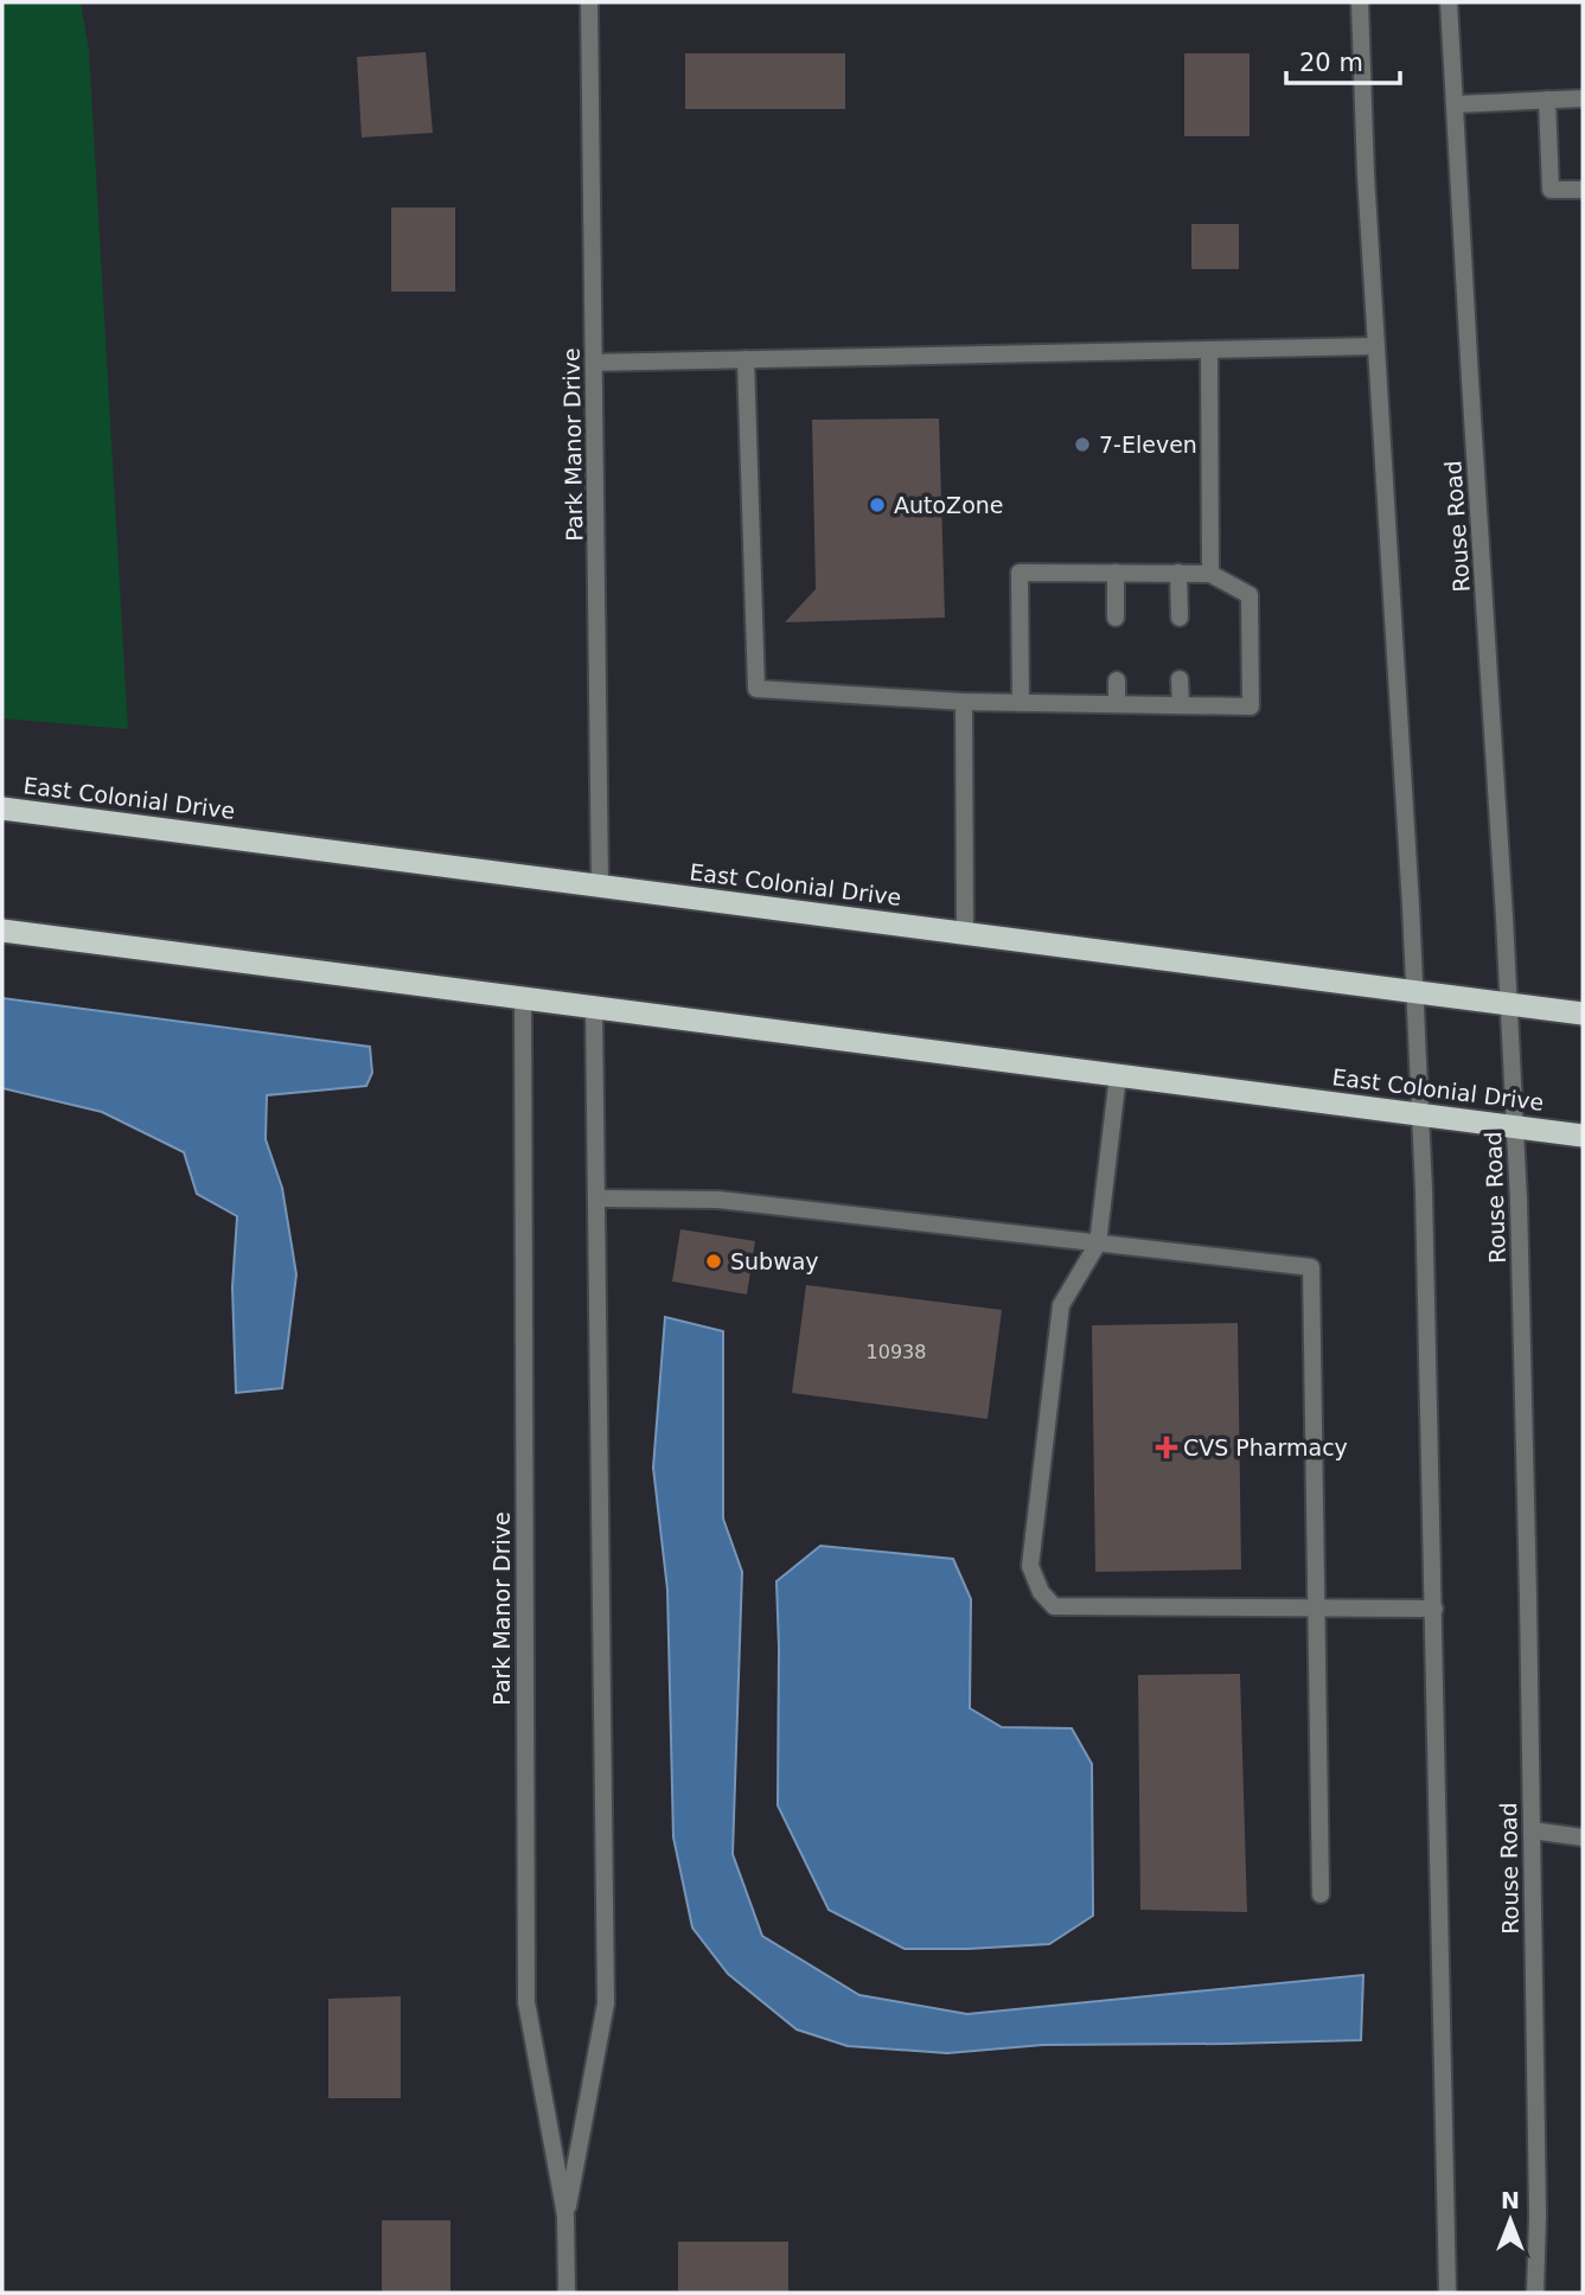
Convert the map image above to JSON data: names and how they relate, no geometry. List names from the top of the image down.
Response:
{
  "streets": {
    "highway": ["East Colonial Drive"],
    "street": ["Park Manor Drive", "Rouse Road"]
  },
  "crossings": [
    ["Park Manor Drive", "East Colonial Drive"],
    ["Rouse Road", "East Colonial Drive"]
  ],
  "places": {
    "other": ["7-Eleven", "AutoZone", "Subway"],
    "health": ["CVS Pharmacy"]
  },
  "house_numbers": ["10938"],
  "scale_bar": "20 m",
  "north": "top"
}
